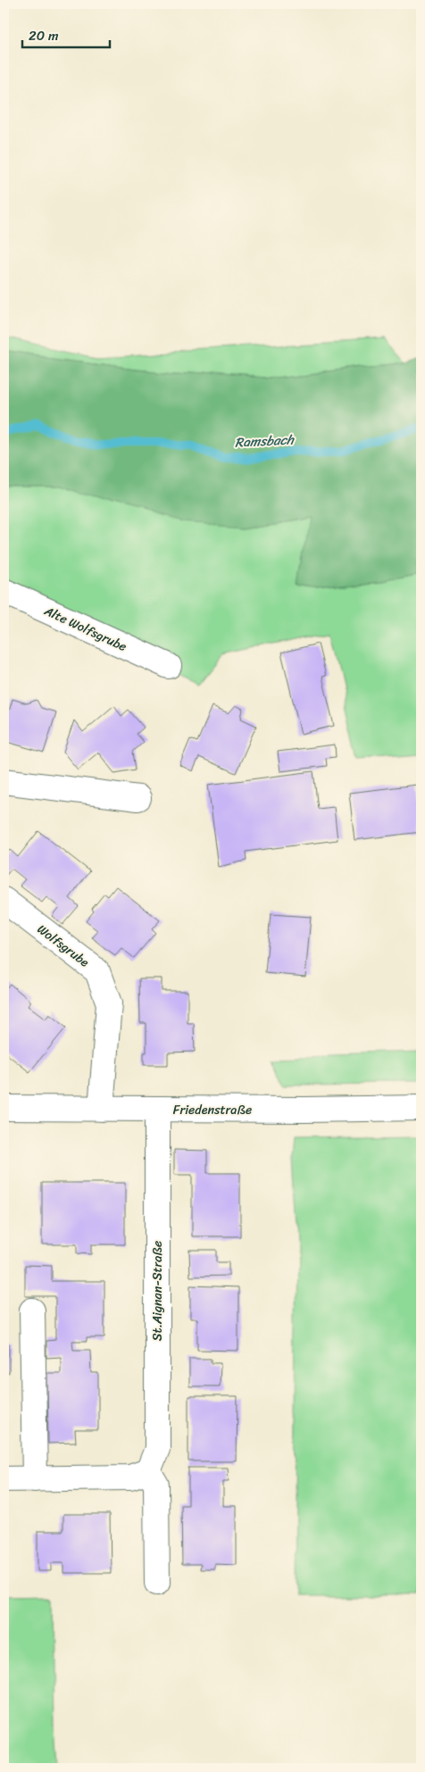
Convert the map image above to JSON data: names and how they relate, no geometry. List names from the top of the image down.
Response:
{
  "streets": {
    "street": [
      "Alte Wolfsgrube",
      "Wolfsgrube",
      "Friedenstraße",
      "St.Aignan-Straße"
    ]
  },
  "crossings": [
    ["Wolfsgrube", "Friedenstraße"],
    ["Friedenstraße", "St.Aignan-Straße"]
  ],
  "water": ["Ramsbach"],
  "scale_bar": "20 m"
}
